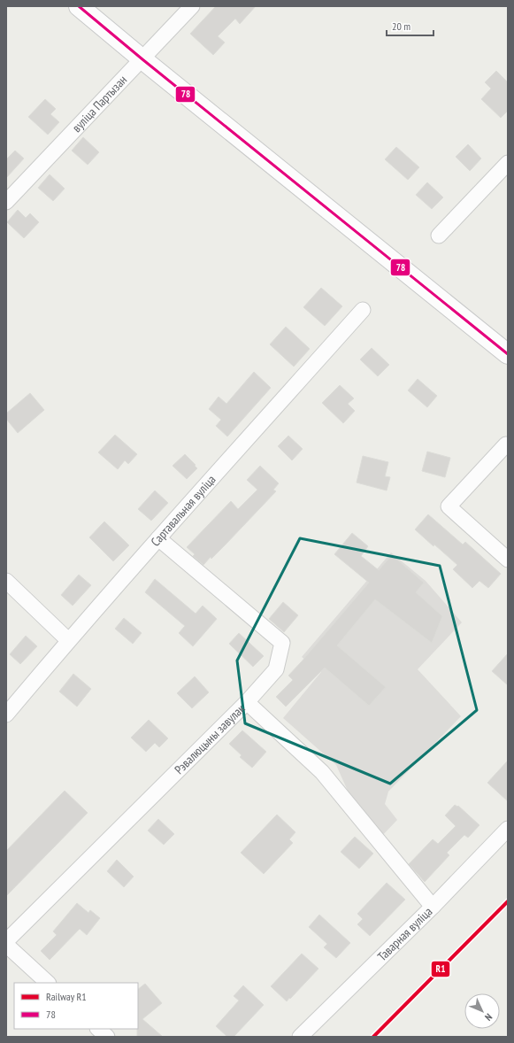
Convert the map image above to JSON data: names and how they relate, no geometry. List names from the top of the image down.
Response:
{
  "streets": {
    "street": [
      "вуліца Партызан",
      "Сартавальная вуліца",
      "Рэвалюцыны завулак",
      "Таварная вуліца"
    ]
  },
  "crossings": [
    ["Сартавальная вуліца", "Рэвалюцыны завулак"]
  ],
  "lines": ["transit line 78", "rail line R1"],
  "legend": ["Railway R1", "78"],
  "scale_bar": "20 m",
  "north": "bottom right"
}
